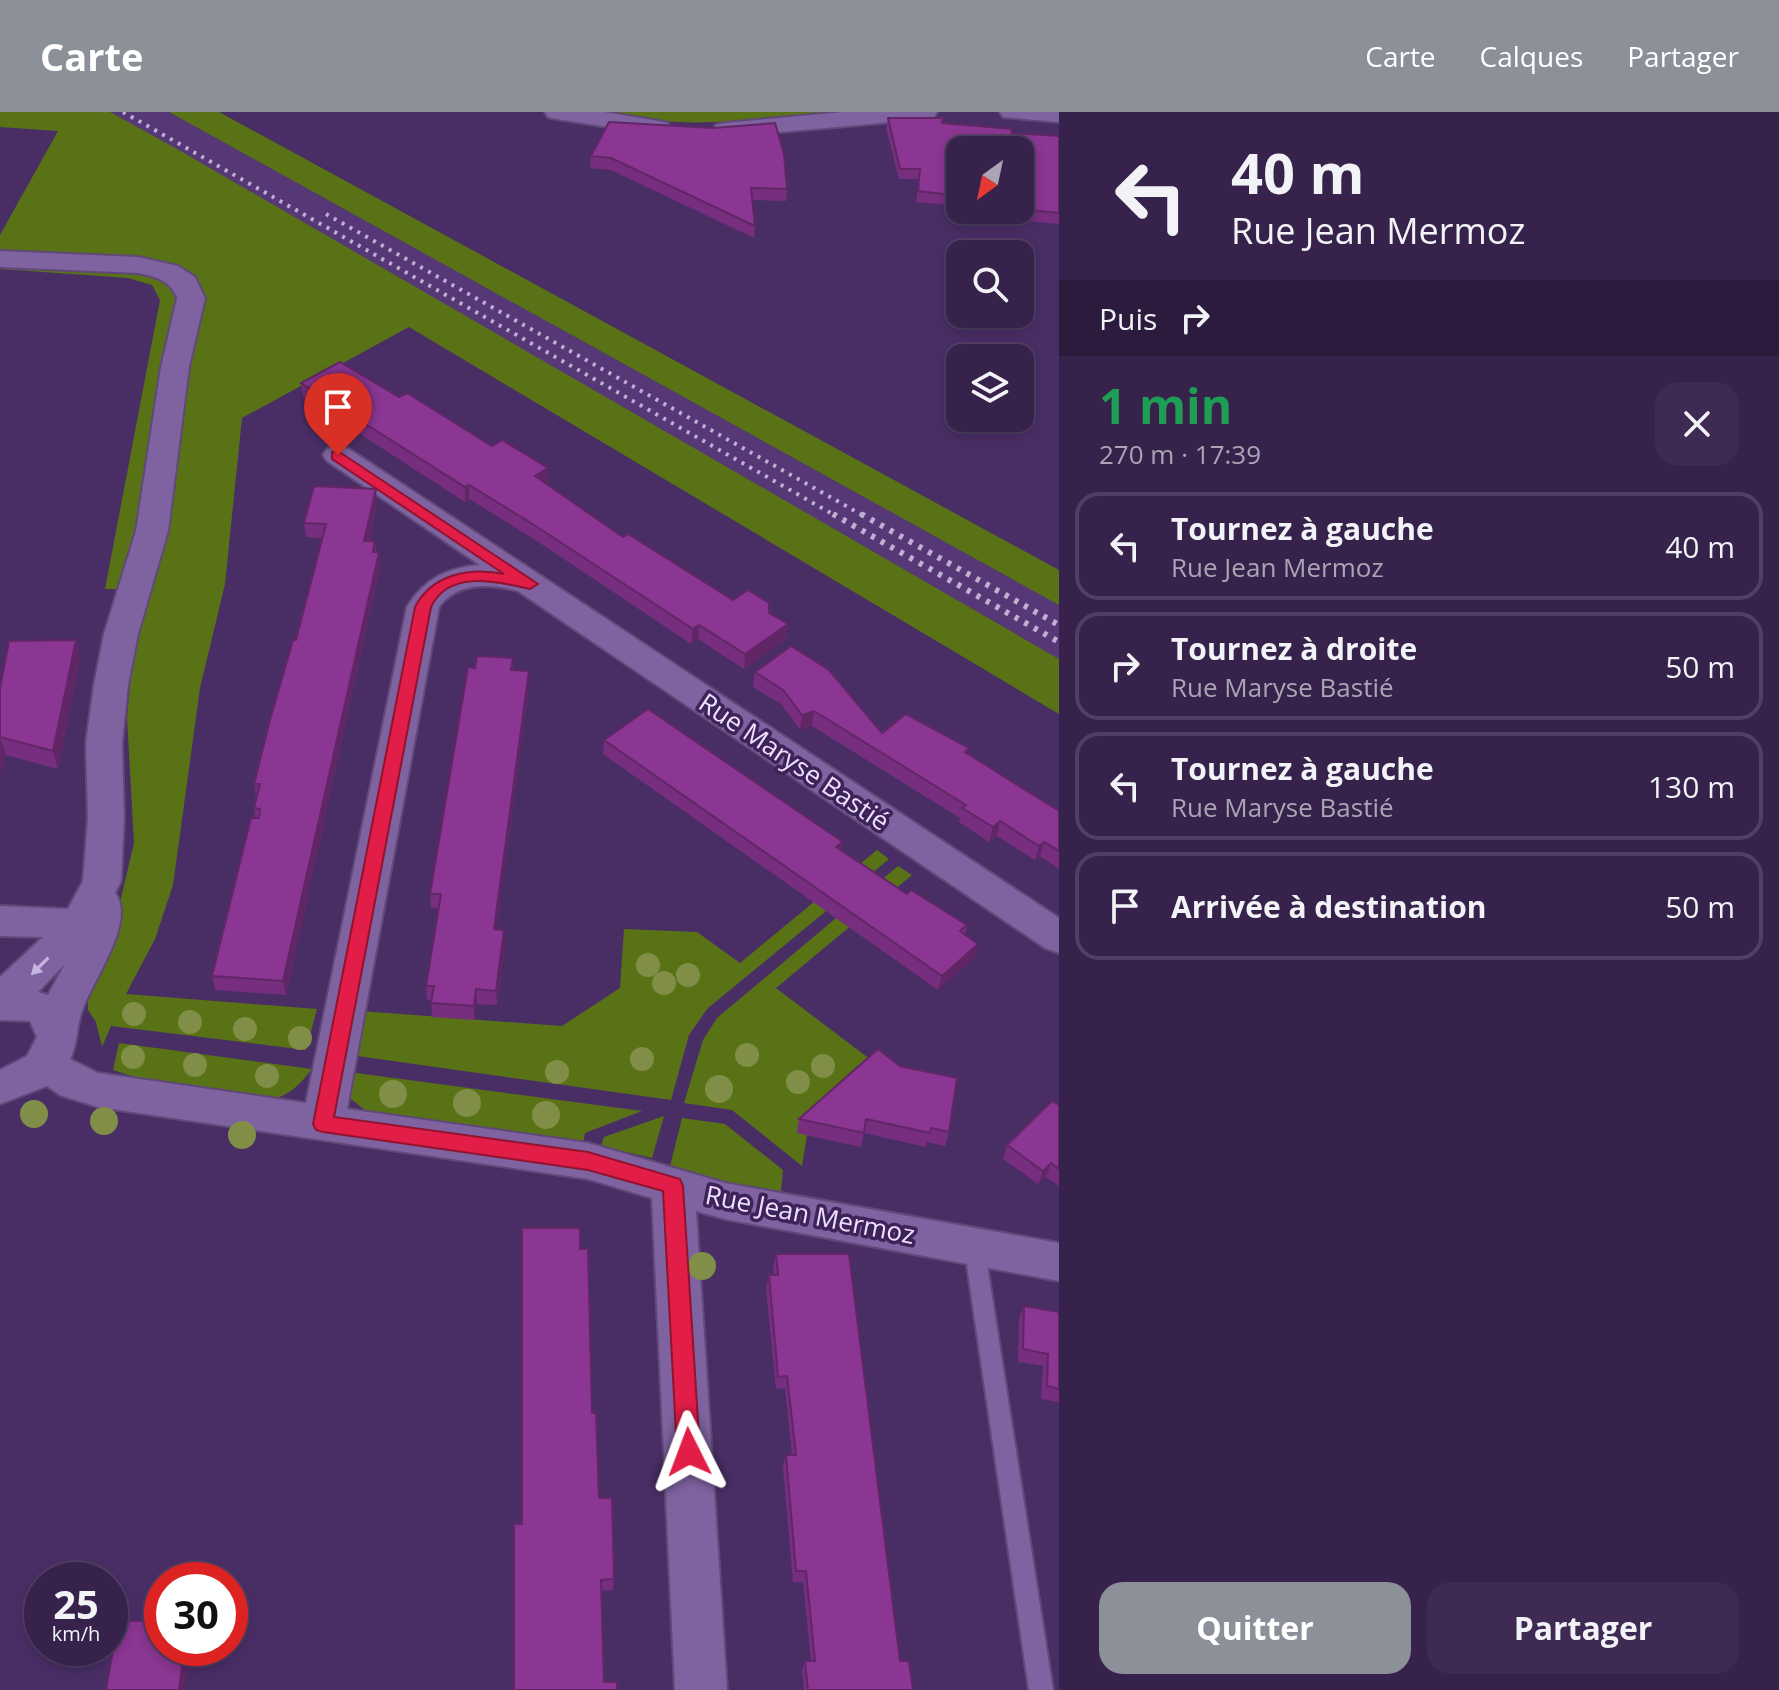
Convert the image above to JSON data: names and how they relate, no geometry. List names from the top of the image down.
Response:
{
  "streets": {
    "street": ["Rue Maryse Bastié", "Rue Jean Mermoz"]
  },
  "crossings": [
    ["Rue Maryse Bastié", "Rue Jean Mermoz"]
  ],
  "north": "bottom left",
  "page": {
    "header": "Carte",
    "nav": ["Carte", "Calques", "Partager"],
    "turn": ["40 m", "Rue Jean Mermoz"],
    "then": "Puis",
    "heading": ["1 min", "270 m · 17:39"],
    "list": [
      {
        "name": "Tournez à gauche",
        "note": "Rue Jean Mermoz",
        "value": "40 m"
      },
      {
        "name": "Tournez à droite",
        "note": "Rue Maryse Bastié",
        "value": "50 m"
      },
      {
        "name": "Tournez à gauche",
        "note": "Rue Maryse Bastié",
        "value": "130 m"
      },
      {
        "name": "Arrivée à destination",
        "value": "50 m"
      }
    ],
    "speed": "25 km/h",
    "limit": "30",
    "buttons": ["Quitter", "Partager"]
  }
}
